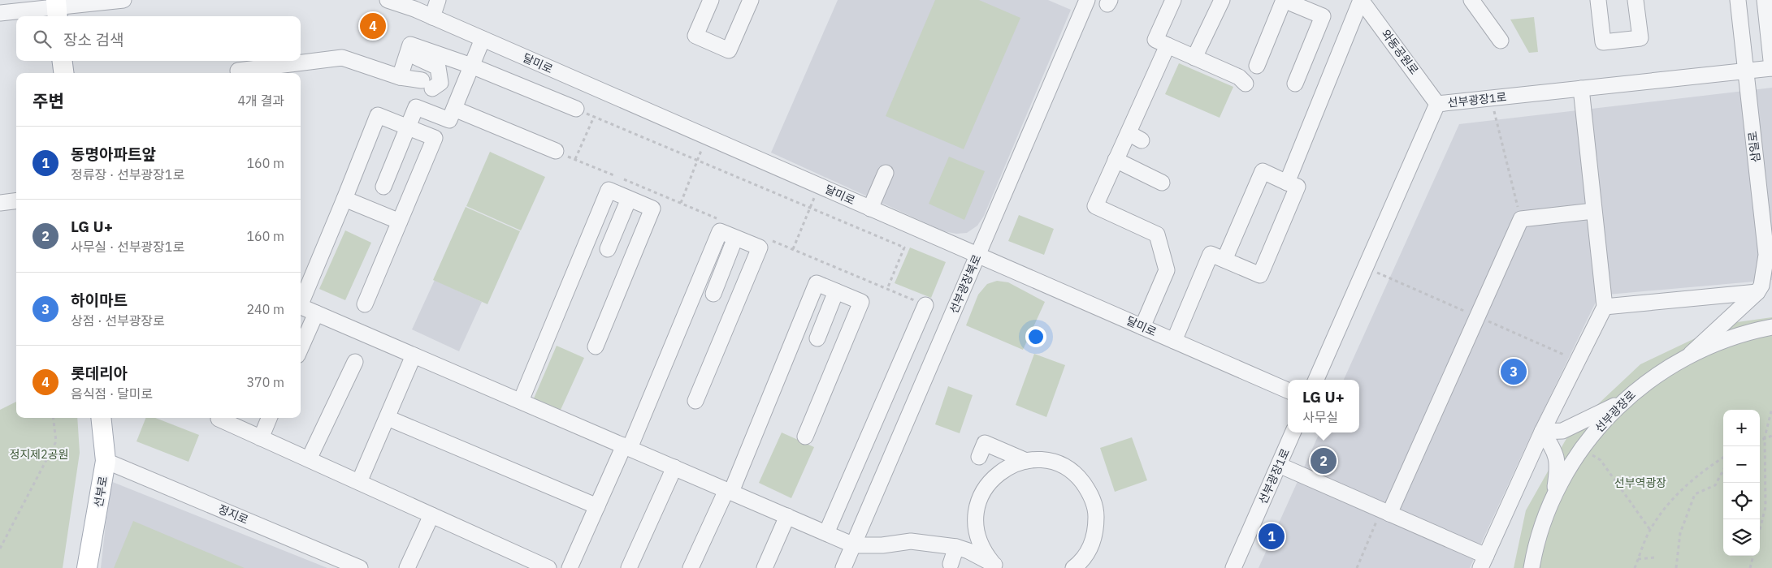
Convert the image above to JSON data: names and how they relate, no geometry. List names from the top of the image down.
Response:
{
  "streets": {
    "main road": ["선부로"],
    "street": [
      "와동공원로",
      "달미로",
      "선부광장1로",
      "삼일로",
      "선부광장북로",
      "선부광장로",
      "정지로"
    ]
  },
  "crossings": [
    ["와동공원로", "선부광장1로"],
    ["달미로", "선부광장북로"],
    ["선부광장1로", "삼일로"],
    ["선부로", "정지로"]
  ],
  "parks": ["정지제2공원", "선부역광장"],
  "page": {
    "pins": [
      "4",
      "3",
      "2",
      "1"
    ],
    "search": "장소 검색",
    "heading": ["주변", "4개 결과"],
    "list": [
      {
        "mark": "1",
        "name": "동명아파트앞",
        "note": "정류장 · 선부광장1로",
        "value": "160 m"
      },
      {
        "mark": "2",
        "name": "LG U+",
        "note": "사무실 · 선부광장1로",
        "value": "160 m"
      },
      {
        "mark": "3",
        "name": "하이마트",
        "note": "상점 · 선부광장로",
        "value": "240 m"
      },
      {
        "mark": "4",
        "name": "롯데리아",
        "note": "음식점 · 달미로",
        "value": "370 m"
      }
    ],
    "popup": ["LG U+", "사무실"],
    "map_buttons": ["+", "−"]
  }
}
